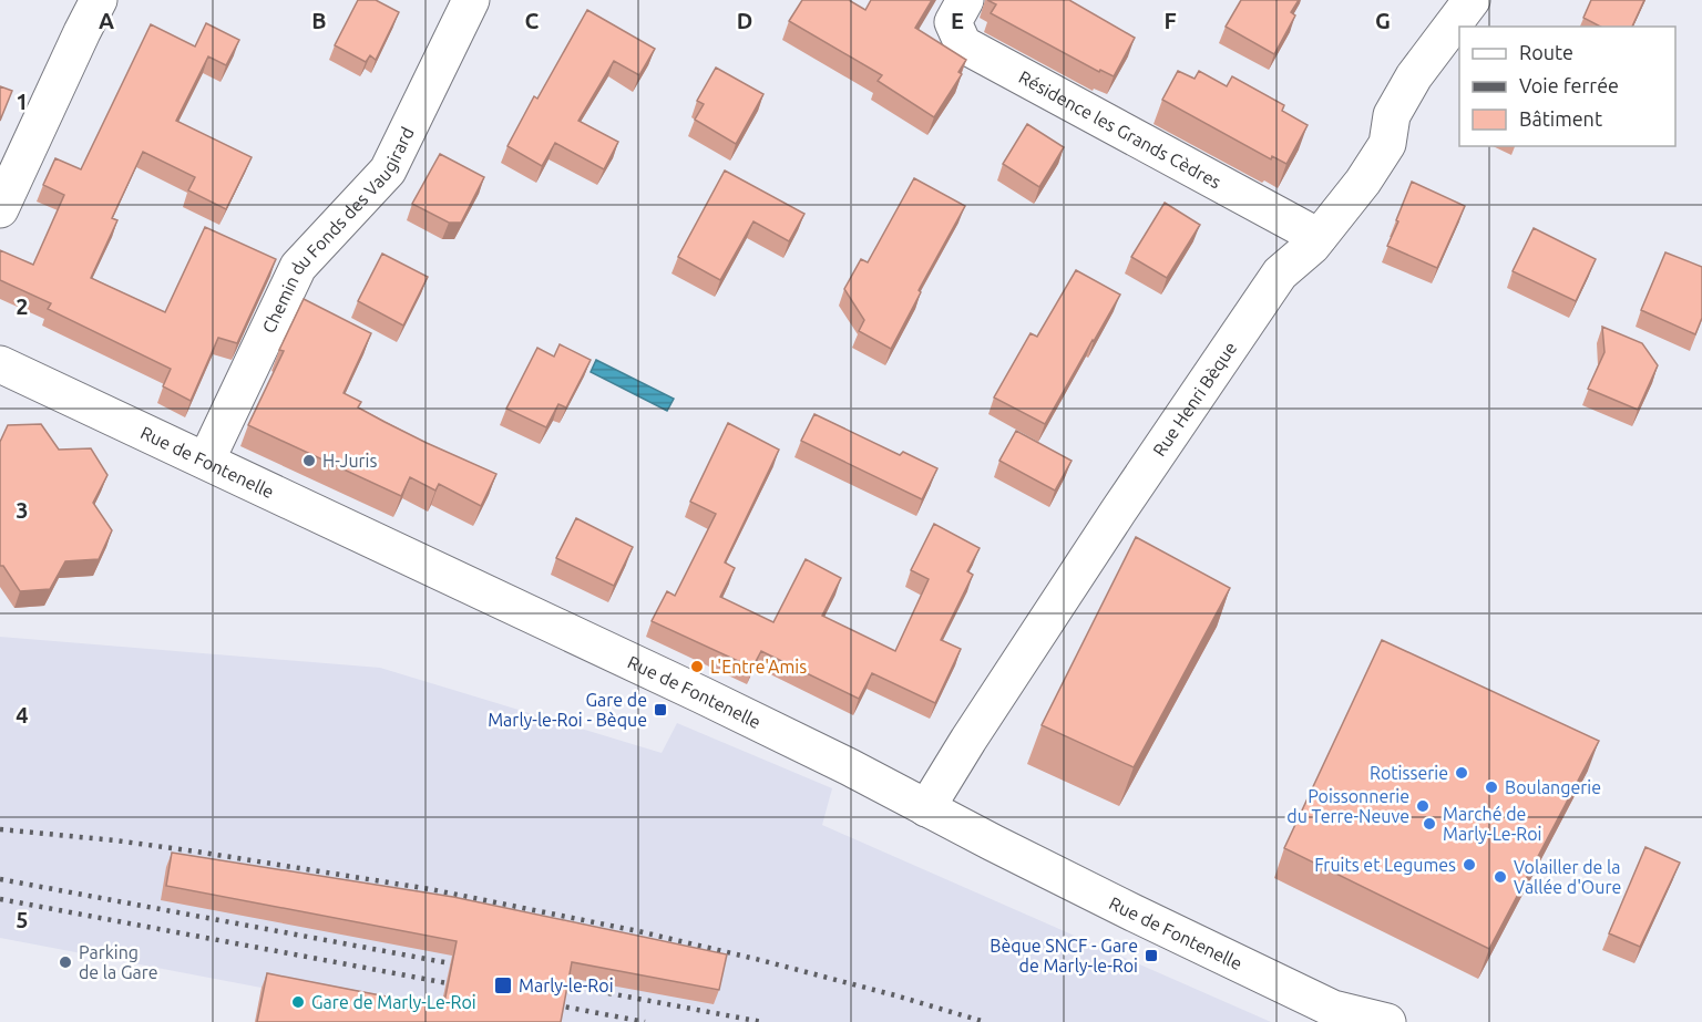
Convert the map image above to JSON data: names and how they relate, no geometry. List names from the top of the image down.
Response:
{
  "streets": {
    "street": [
      "Résidence les Grands Cèdres",
      "Chemin du Fonds des Vaugirard",
      "Rue Henri Bèque",
      "Rue de Fontenelle"
    ]
  },
  "crossings": [
    ["Résidence les Grands Cèdres", "Rue Henri Bèque"],
    ["Chemin du Fonds des Vaugirard", "Rue de Fontenelle"],
    ["Rue Henri Bèque", "Rue de Fontenelle"]
  ],
  "places": {
    "other": [
      "H-Juris",
      "L'Entre'Amis",
      "Rotisserie",
      "Boulangerie",
      "Poissonnerie du Terre-Neuve",
      "Marché de Marly-Le-Roi",
      "Fruits et Legumes",
      "Volailler de la Vallée d'Oure",
      "Parking de la Gare",
      "Gare de Marly-Le-Roi"
    ],
    "transit": ["Gare de Marly-le-Roi - Bèque", "Bèque SNCF - Gare de Marly-le-Roi", "Marly-le-Roi"]
  },
  "legend": ["Route", "Voie ferrée", "Bâtiment"],
  "grid": {
    "columns": [
      "A",
      "B",
      "C",
      "D",
      "E",
      "F",
      "G"
    ],
    "rows": [
      "1",
      "2",
      "3",
      "4",
      "5"
    ]
  }
}
